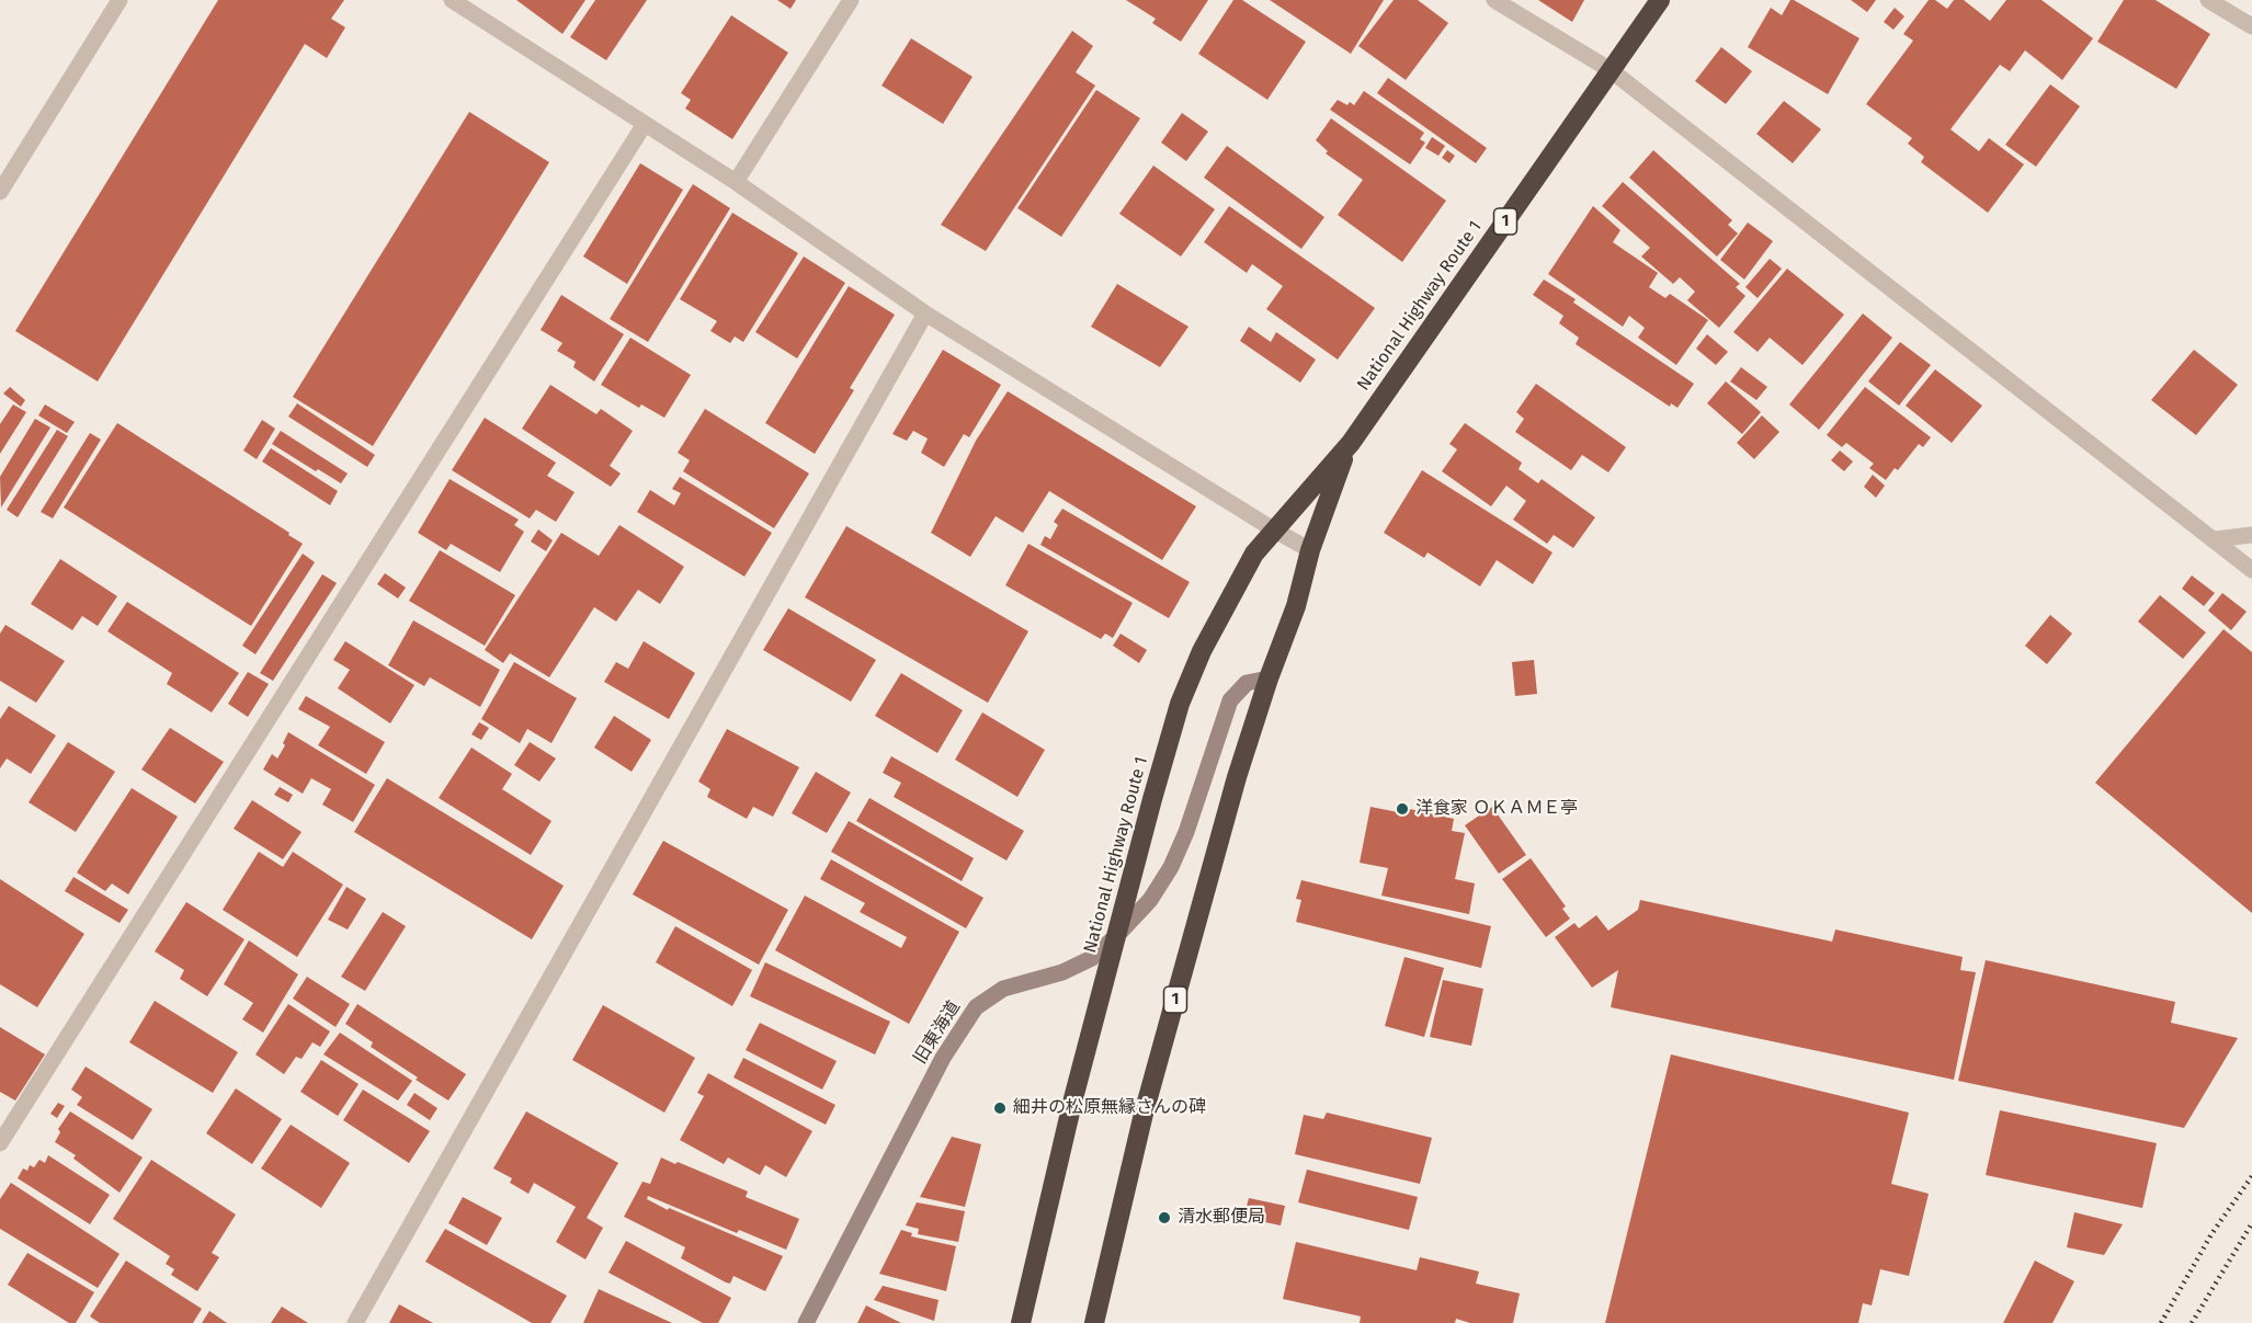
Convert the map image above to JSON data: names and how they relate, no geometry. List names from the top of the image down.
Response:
{
  "streets": {
    "highway": ["1", "National Highway Route 1"],
    "street": ["旧東海道"]
  },
  "crossings": [
    ["National Highway Route 1", "旧東海道"]
  ],
  "places": ["洋食家 ＯＫＡＭＥ亭", "細井の松原無縁さんの碑", "清水郵便局"]
}
